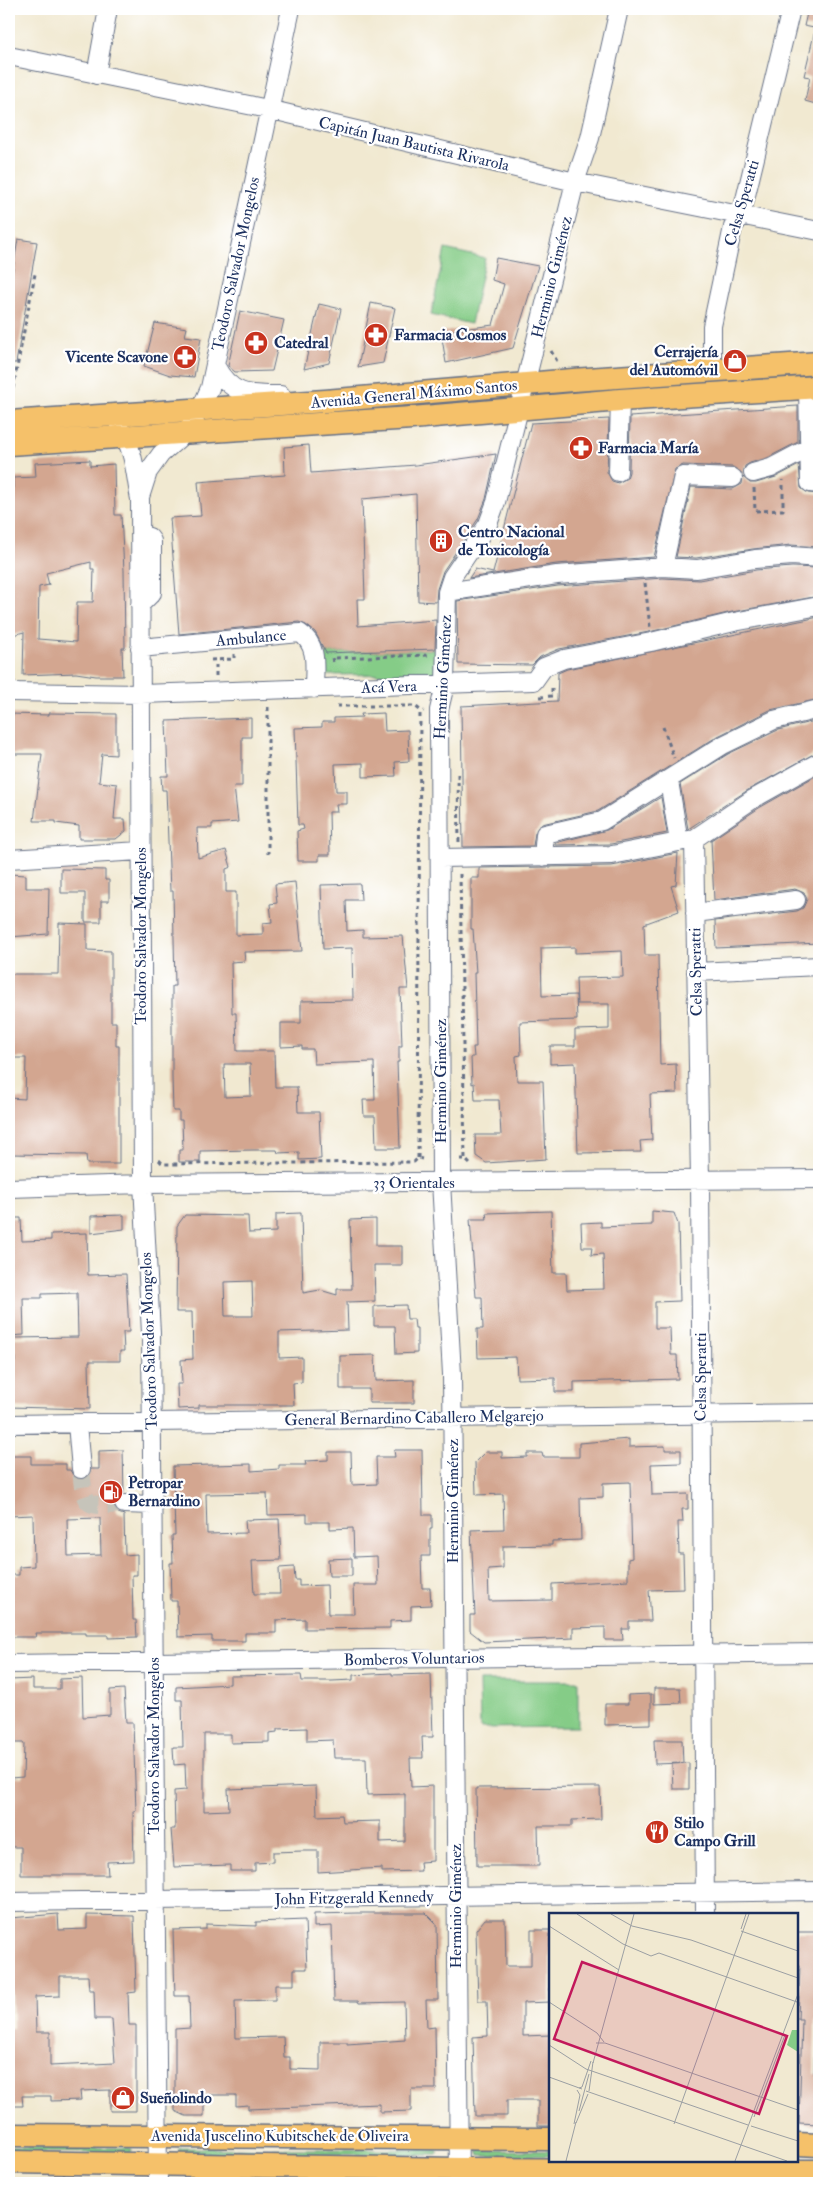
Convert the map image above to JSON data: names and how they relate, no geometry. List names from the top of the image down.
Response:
{
  "streets": {
    "main road": ["Avenida General Máximo Santos", "Avenida Juscelino Kubitschek de Oliveira"],
    "street": [
      "Capitán Juan Bautista Rivarola",
      "Celsa Speratti",
      "Teodoro Salvador Mongelos",
      "Herminio Giménez",
      "Ambulance",
      "Acá Vera",
      "33 Orientales",
      "General Bernardino Caballero Melgarejo",
      "Bomberos Voluntarios",
      "John Fitzgerald Kennedy"
    ]
  },
  "crossings": [
    ["Capitán Juan Bautista Rivarola", "Celsa Speratti"],
    ["Capitán Juan Bautista Rivarola", "Teodoro Salvador Mongelos"],
    ["Capitán Juan Bautista Rivarola", "Herminio Giménez"],
    ["Celsa Speratti", "Avenida General Máximo Santos"],
    ["Celsa Speratti", "33 Orientales"],
    ["Celsa Speratti", "General Bernardino Caballero Melgarejo"],
    ["Celsa Speratti", "Bomberos Voluntarios"],
    ["Celsa Speratti", "John Fitzgerald Kennedy"],
    ["Teodoro Salvador Mongelos", "Avenida General Máximo Santos"],
    ["Teodoro Salvador Mongelos", "Ambulance"],
    ["Teodoro Salvador Mongelos", "Acá Vera"],
    ["Teodoro Salvador Mongelos", "33 Orientales"],
    ["Teodoro Salvador Mongelos", "General Bernardino Caballero Melgarejo"],
    ["Teodoro Salvador Mongelos", "Bomberos Voluntarios"],
    ["Teodoro Salvador Mongelos", "John Fitzgerald Kennedy"],
    ["Teodoro Salvador Mongelos", "Avenida Juscelino Kubitschek de Oliveira"],
    ["Herminio Giménez", "Avenida General Máximo Santos"],
    ["Herminio Giménez", "Acá Vera"],
    ["Herminio Giménez", "33 Orientales"],
    ["Herminio Giménez", "General Bernardino Caballero Melgarejo"],
    ["Herminio Giménez", "Bomberos Voluntarios"],
    ["Herminio Giménez", "John Fitzgerald Kennedy"],
    ["Herminio Giménez", "Avenida Juscelino Kubitschek de Oliveira"],
    ["Ambulance", "Acá Vera"]
  ],
  "places": {
    "pharmacy": [
      "Farmacia Cosmos",
      "Catedral",
      "Vicente Scavone",
      "Farmacia María"
    ],
    "shop": ["Cerrajería del Automóvil", "Sueñolindo"],
    "building": ["Centro Nacional de Toxicología"],
    "fuel station": ["Petropar Bernardino"],
    "restaurant": ["Stilo Campo Grill"]
  }
}
